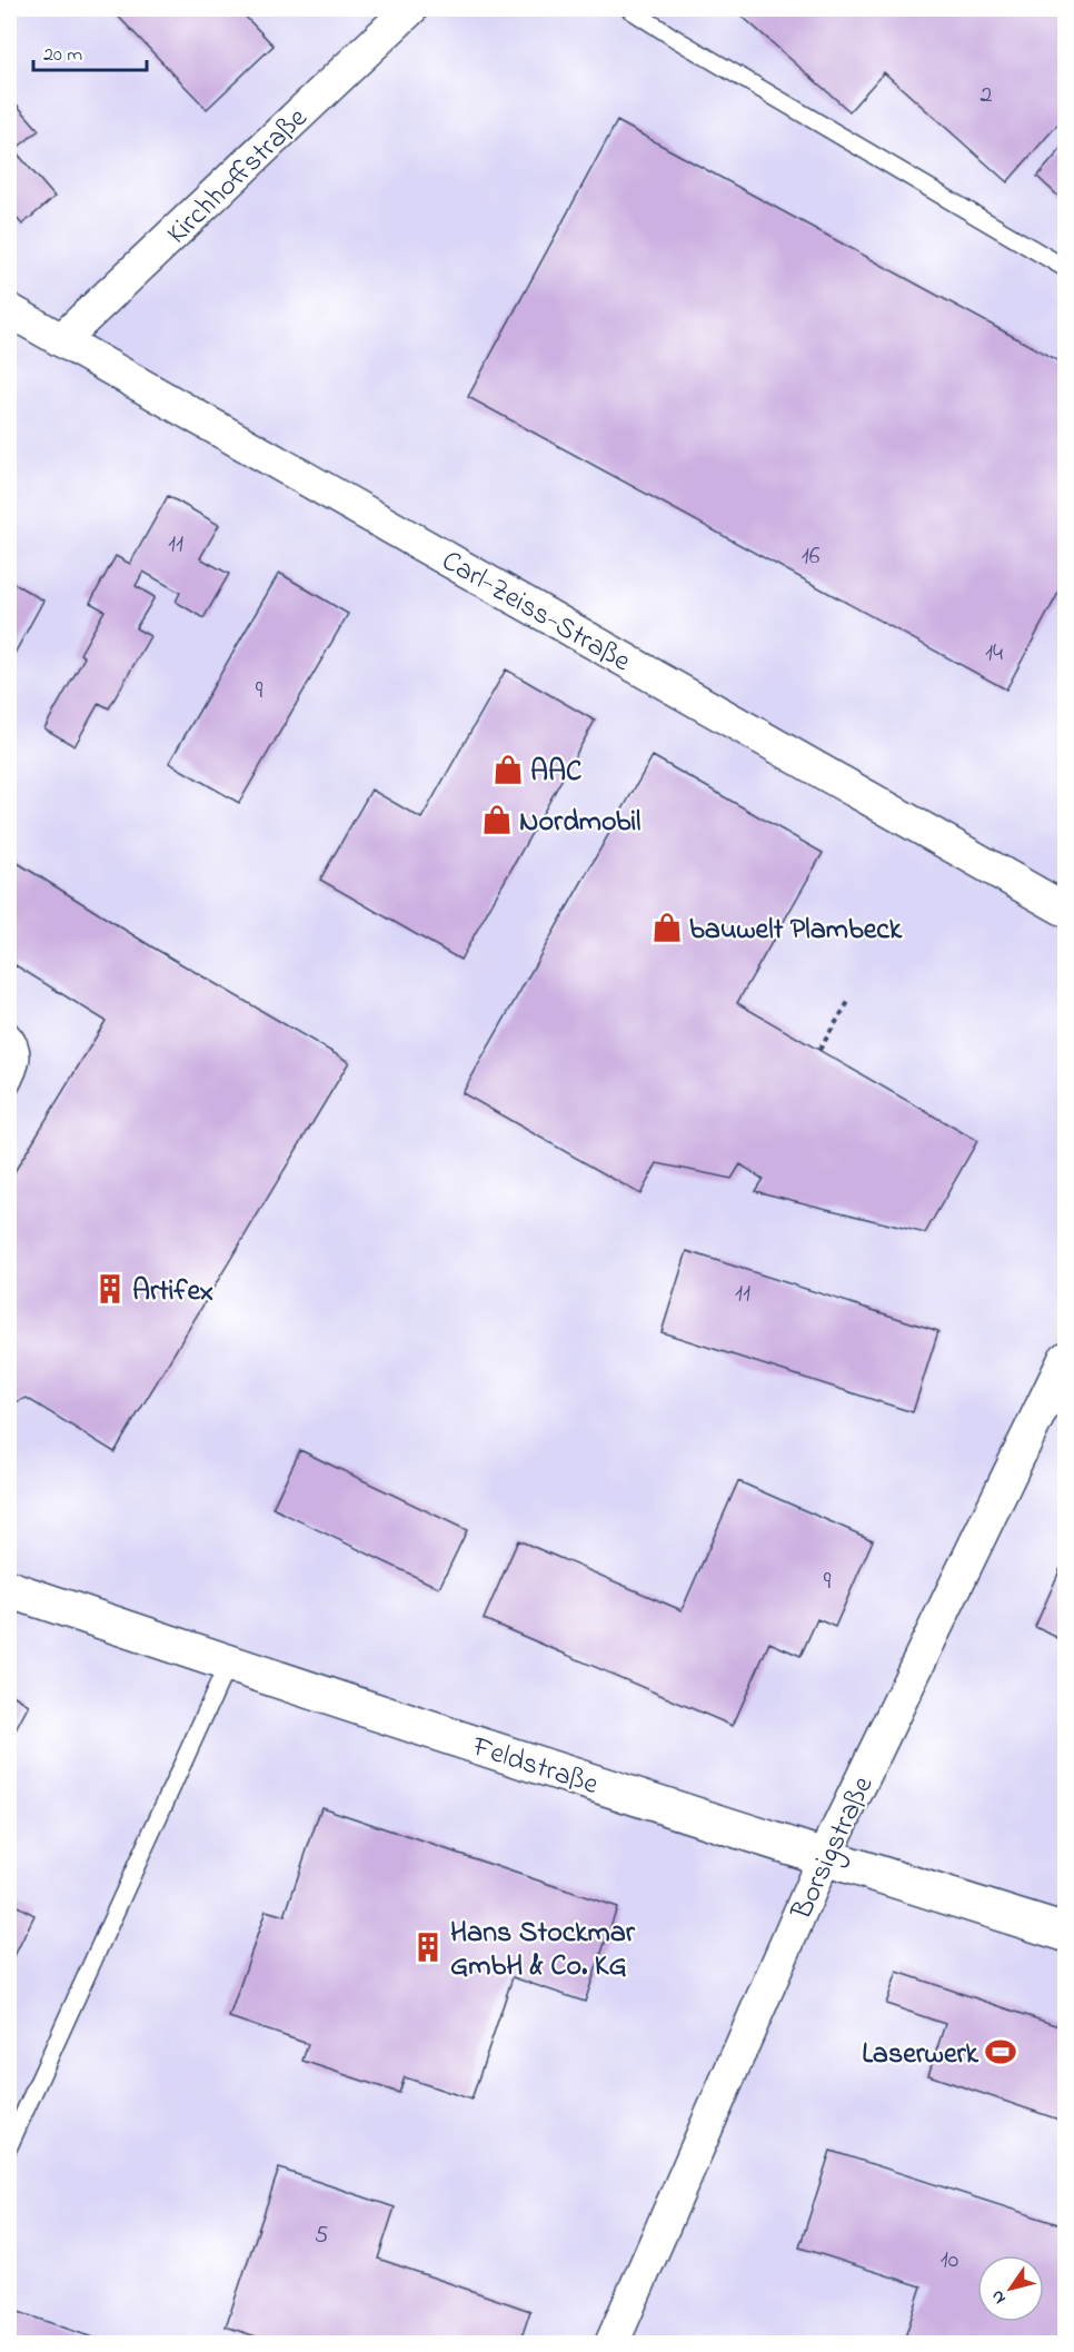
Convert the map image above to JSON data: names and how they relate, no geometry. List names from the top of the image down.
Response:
{
  "streets": {
    "street": [
      "Kirchhoffstraße",
      "Carl-Zeiss-Straße",
      "Feldstraße",
      "Borsigstraße"
    ]
  },
  "crossings": [
    ["Kirchhoffstraße", "Carl-Zeiss-Straße"],
    ["Feldstraße", "Borsigstraße"]
  ],
  "places": {
    "shop": ["AAC", "Nordmobil", "bauwelt Plambeck"],
    "building": ["Artifex", "Hans Stockmar GmbH & Co. KG"],
    "sports": ["Laserwerk"]
  },
  "house_numbers": [
    "2",
    "11",
    "16",
    "14",
    "9",
    "11",
    "9",
    "5",
    "10"
  ],
  "scale_bar": "20 m",
  "north": "bottom left"
}
